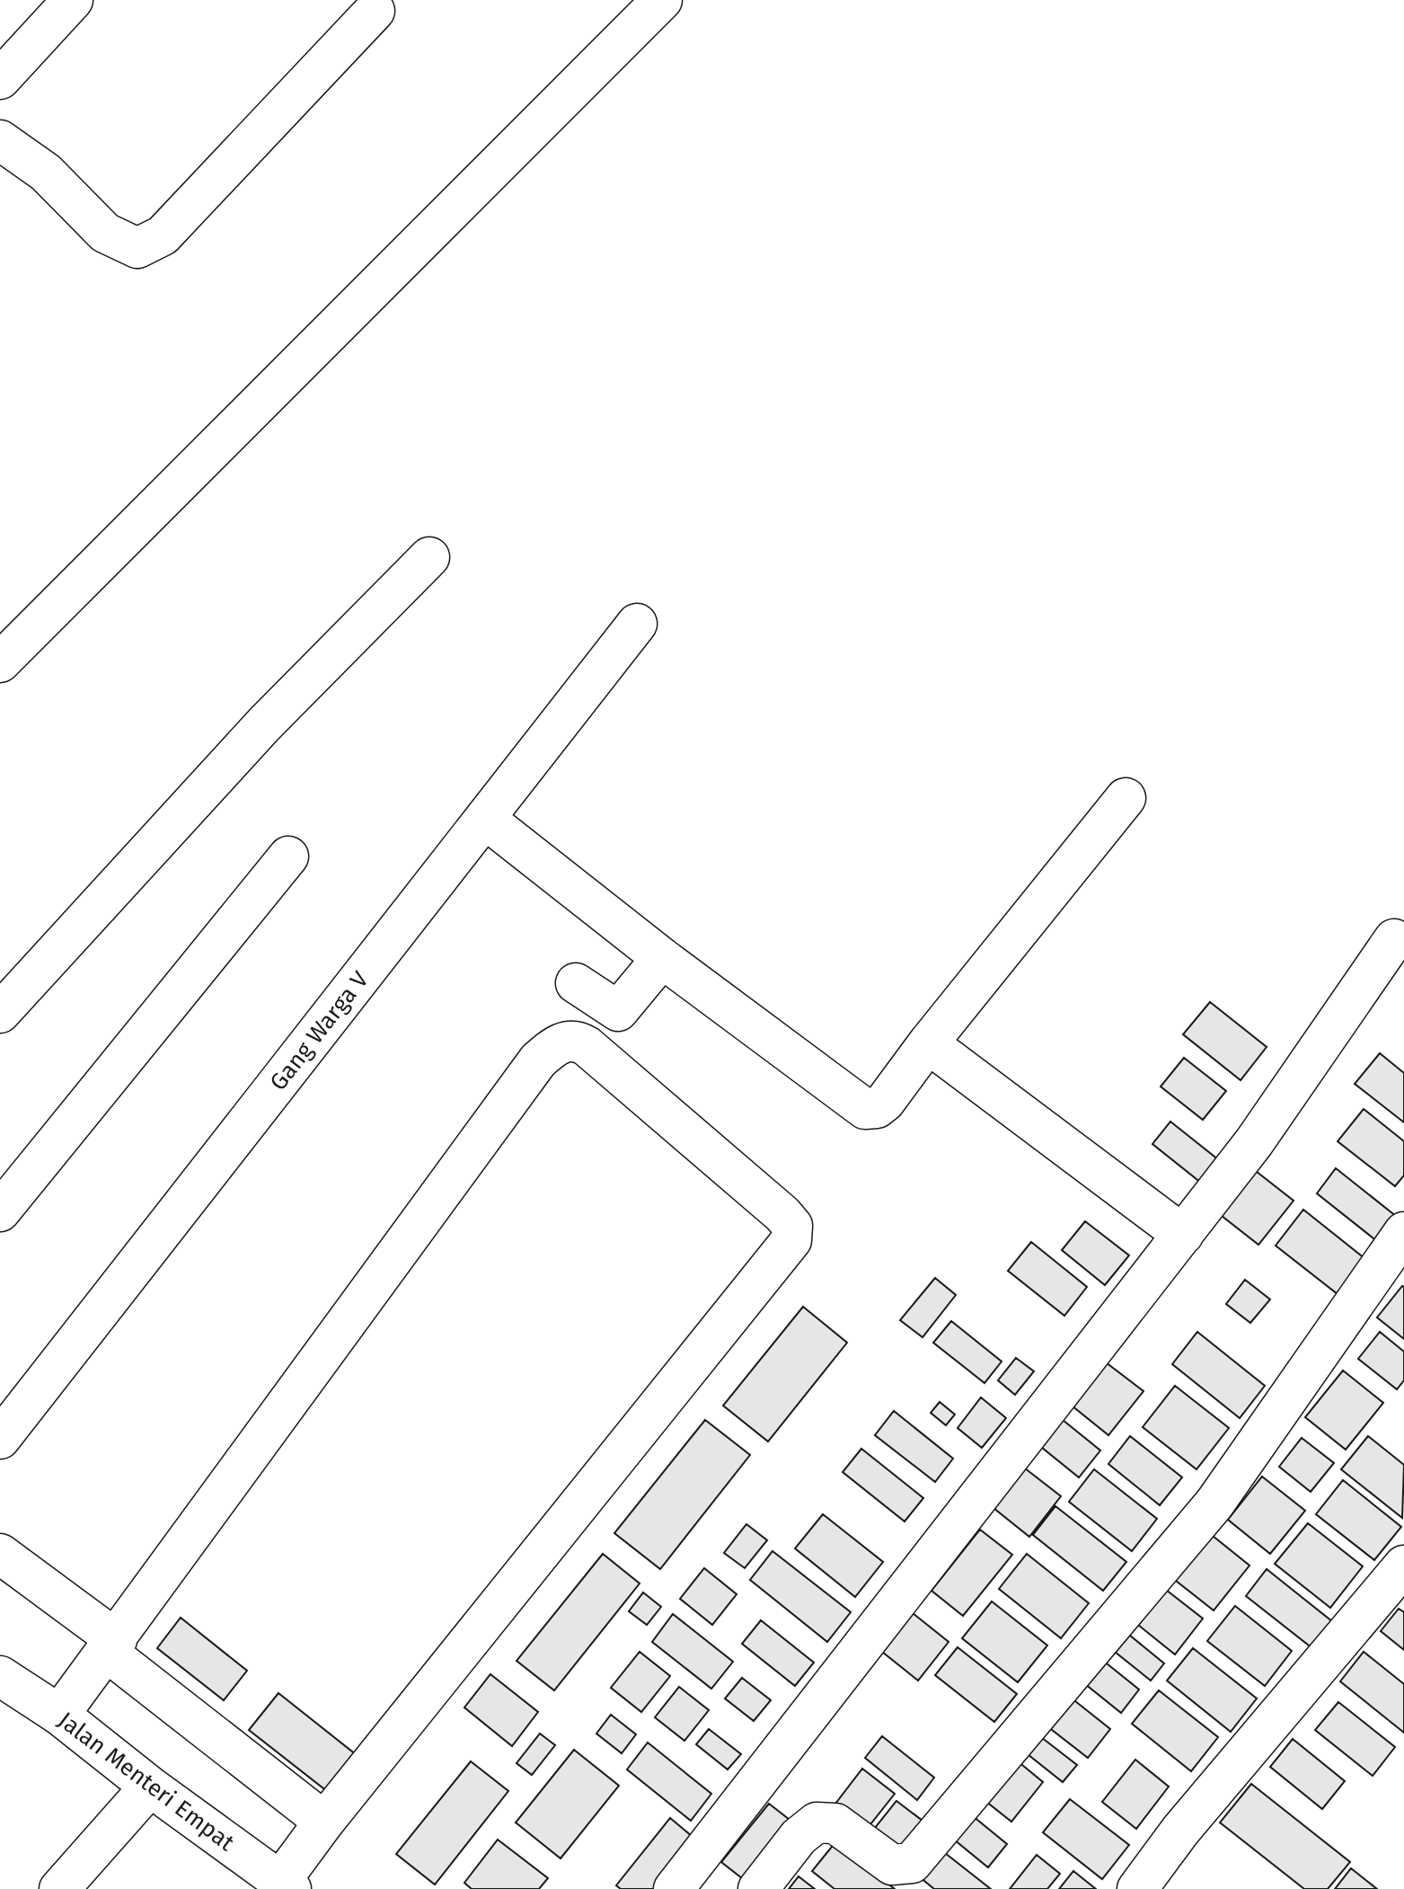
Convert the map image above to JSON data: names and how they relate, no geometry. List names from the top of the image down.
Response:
{
  "streets": {
    "street": ["Gang Warga V", "Jalan Menteri Empat"]
  }
}
